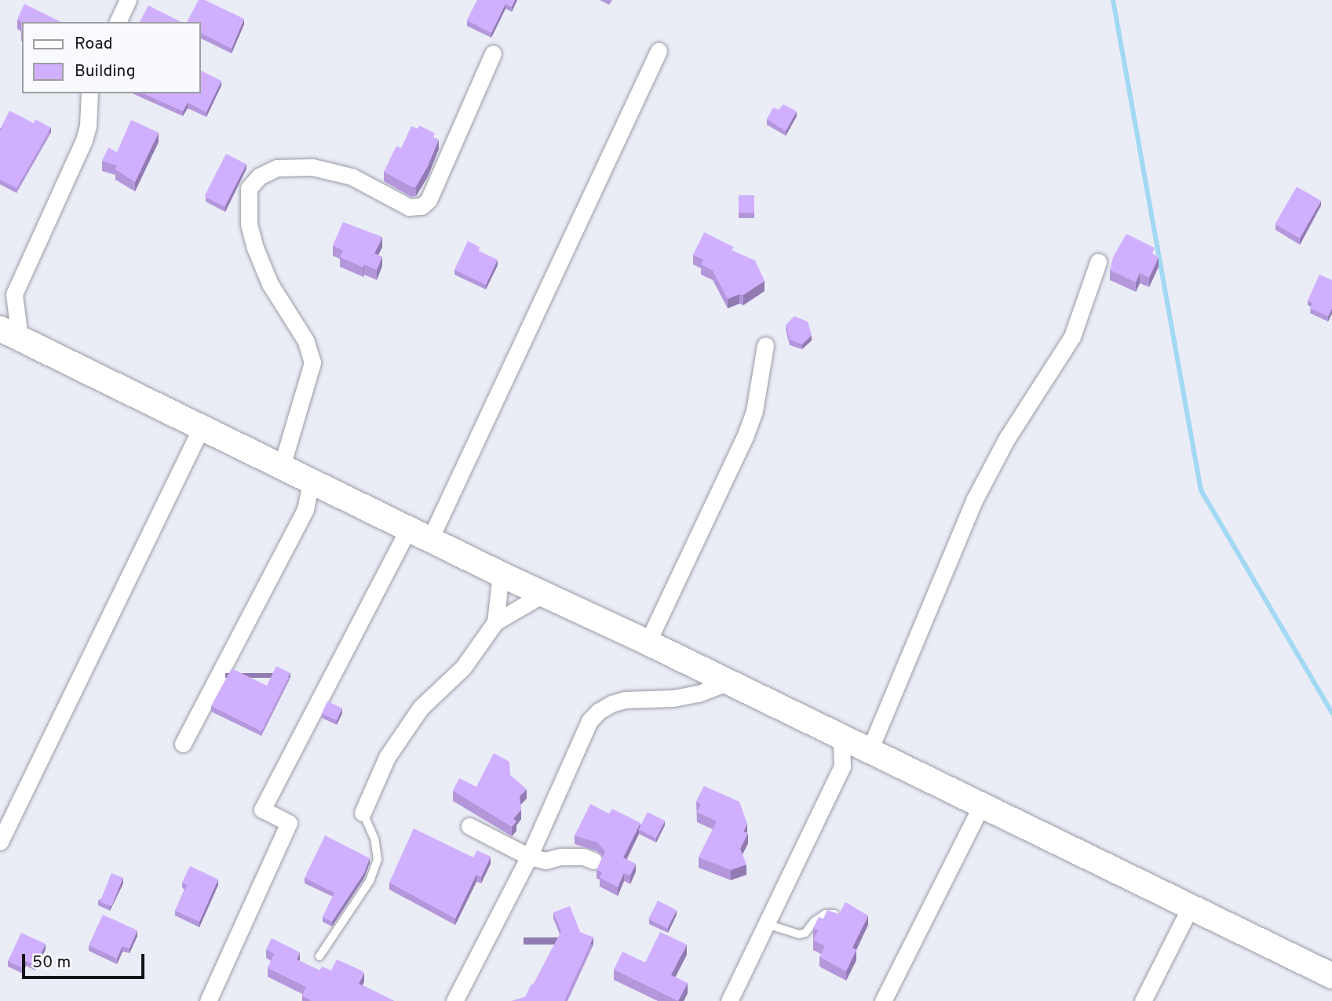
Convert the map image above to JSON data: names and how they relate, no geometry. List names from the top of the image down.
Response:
{
  "legend": ["Road", "Building"],
  "scale_bar": "50 m"
}
